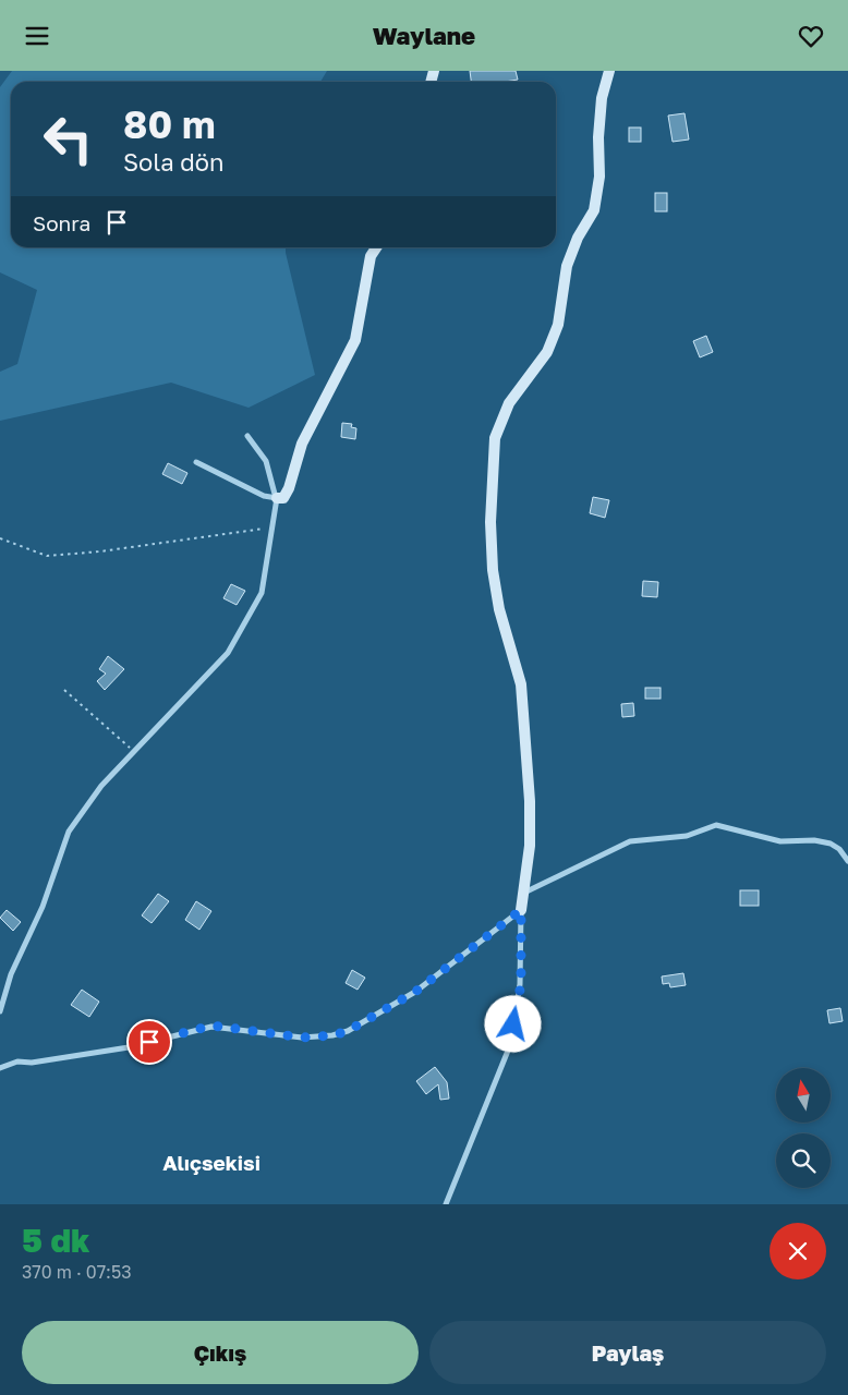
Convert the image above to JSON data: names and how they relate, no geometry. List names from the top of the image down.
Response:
{
  "districts": ["Alıçsekisi"],
  "north": "top",
  "page": {
    "header": "Waylane",
    "turn": ["80 m", "Sola dön"],
    "then": "Sonra",
    "heading": ["5 dk", "370 m · 07:53"],
    "buttons": ["Çıkış", "Paylaş"]
  }
}
